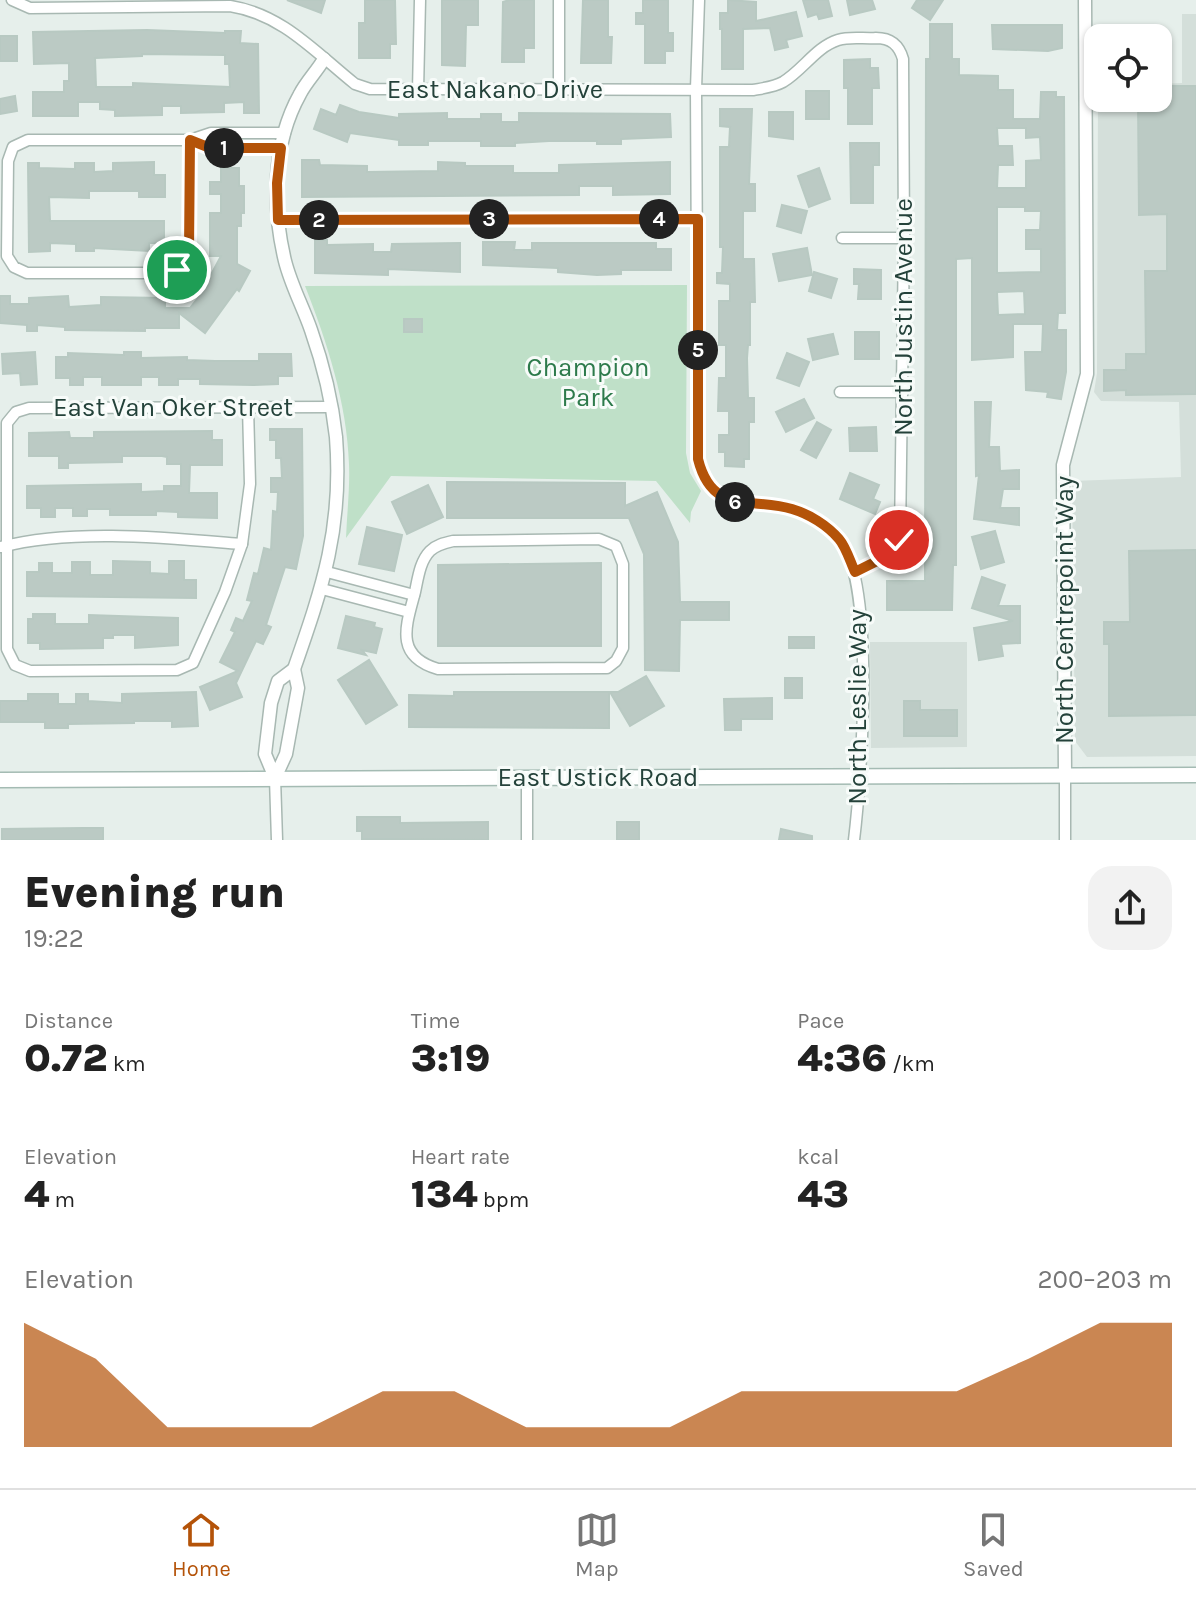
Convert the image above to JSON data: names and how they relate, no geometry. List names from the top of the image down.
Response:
{
  "streets": {
    "main road": ["East Ustick Road"],
    "street": [
      "East Nakano Drive",
      "North Justin Avenue",
      "East Van Oker Street",
      "North Centrepoint Way",
      "North Leslie Way"
    ]
  },
  "crossings": [
    ["East Nakano Drive", "North Justin Avenue"],
    ["East Nakano Drive", "North Leslie Way"],
    ["North Justin Avenue", "North Leslie Way"],
    ["North Centrepoint Way", "East Ustick Road"],
    ["North Leslie Way", "East Ustick Road"]
  ],
  "parks": ["Champion Park"],
  "page": {
    "pins": [
      "1",
      "3",
      "4",
      "2",
      "5",
      "6"
    ],
    "heading": ["Evening run", "19:22"],
    "stats": [
      ["Distance", "0.72 km"],
      ["Time", "3:19"],
      ["Pace", "4:36 /km"],
      ["Elevation", "4 m"],
      ["Heart rate", "134 bpm"],
      ["kcal", "43"]
    ],
    "chart": ["Elevation", "200–203 m"],
    "tabs": ["Home", "Map", "Saved"]
  }
}
